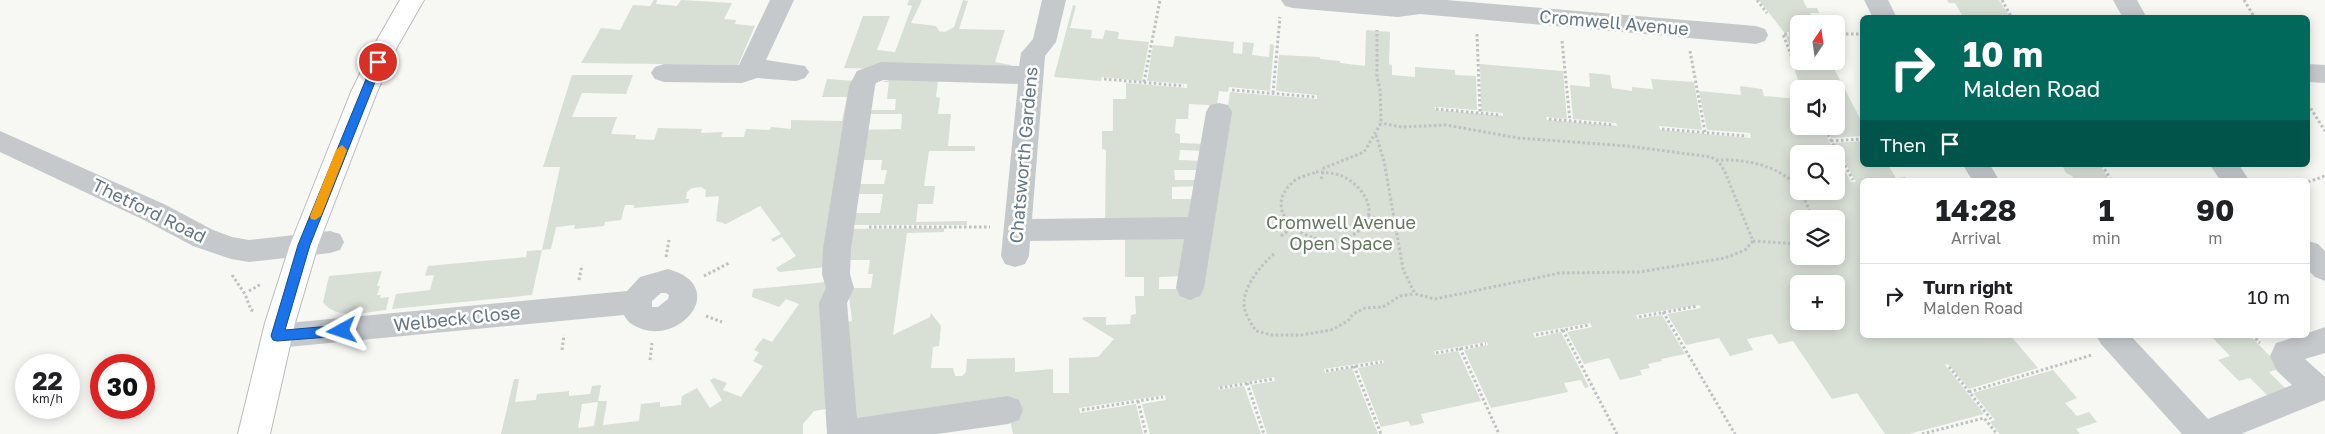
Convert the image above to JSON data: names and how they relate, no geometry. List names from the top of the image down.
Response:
{
  "streets": {
    "street": [
      "Cromwell Avenue",
      "Chatsworth Gardens",
      "Thetford Road",
      "Welbeck Close"
    ]
  },
  "parks": ["Cromwell Avenue Open Space"],
  "north": "top",
  "page": {
    "map_buttons": "+",
    "turn": ["10 m", "Malden Road"],
    "then": "Then",
    "eta": [
      "14:28",
      "Arrival",
      "1",
      "min",
      "90",
      "m"
    ],
    "list": [
      {
        "name": "Turn right",
        "note": "Malden Road",
        "value": "10 m"
      }
    ],
    "speed": "22 km/h",
    "limit": "30"
  }
}
